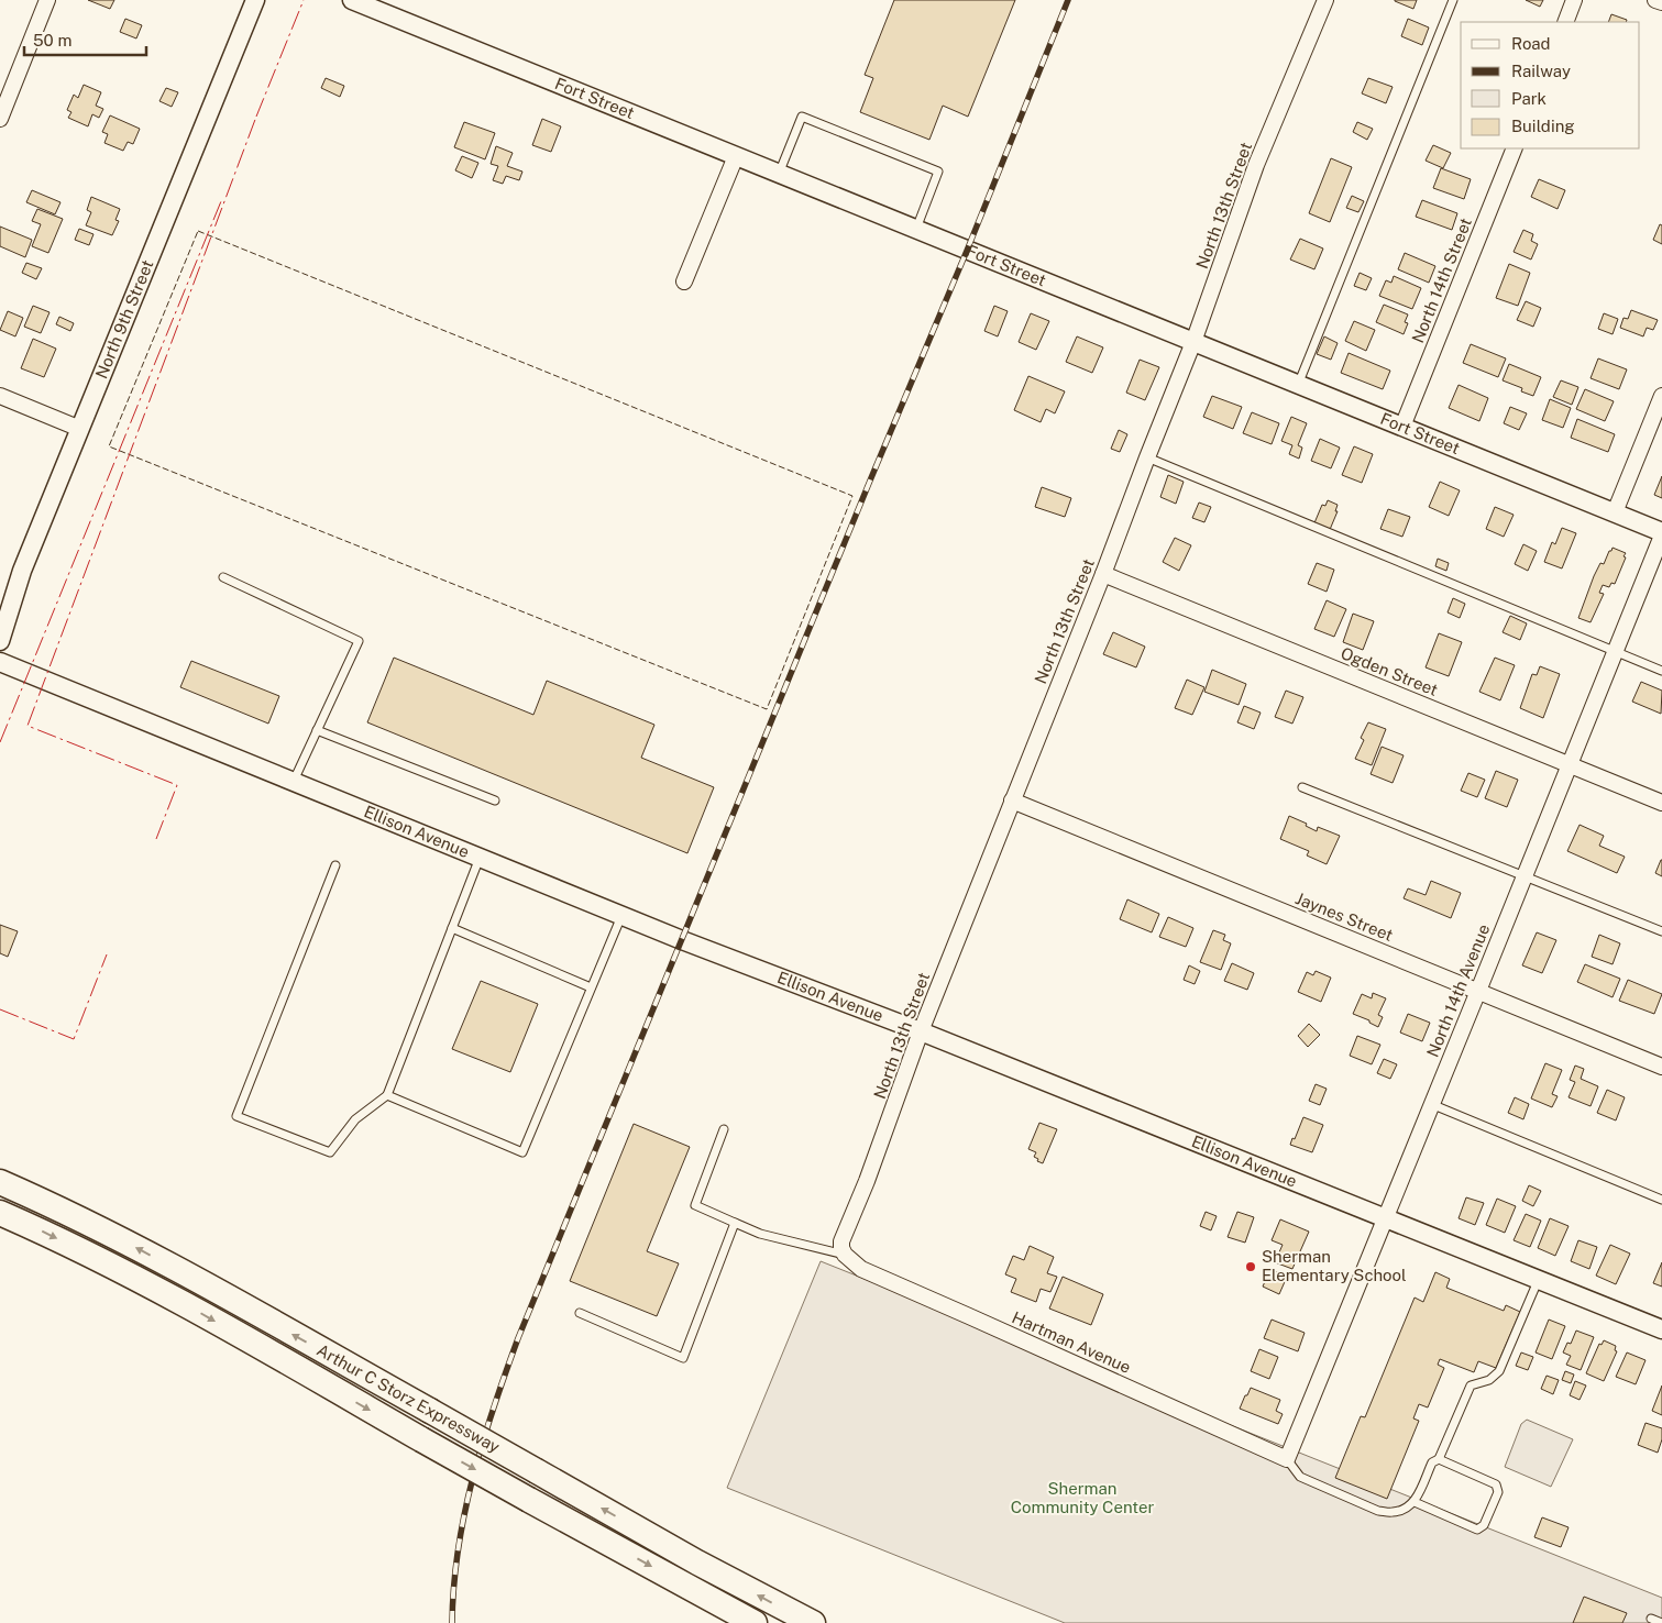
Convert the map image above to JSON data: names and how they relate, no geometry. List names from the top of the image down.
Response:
{
  "streets": {
    "highway": ["Arthur C Storz Expressway"],
    "street": [
      "Fort Street",
      "North 13th Street",
      "North 14th Street",
      "North 9th Street",
      "Ogden Street",
      "Ellison Avenue",
      "Jaynes Street",
      "North 14th Avenue",
      "Hartman Avenue"
    ]
  },
  "crossings": [
    ["Fort Street", "North 13th Street"],
    ["Fort Street", "North 14th Street"],
    ["Fort Street", "North 14th Avenue"],
    ["North 13th Street", "Ogden Street"],
    ["North 13th Street", "Ellison Avenue"],
    ["North 13th Street", "Jaynes Street"],
    ["North 13th Street", "Hartman Avenue"],
    ["Ogden Street", "North 14th Avenue"],
    ["Ellison Avenue", "North 14th Avenue"],
    ["Jaynes Street", "North 14th Avenue"],
    ["North 14th Avenue", "Hartman Avenue"]
  ],
  "parks": ["Sherman Community Center"],
  "places": ["Sherman Elementary School"],
  "legend": [
    "Road",
    "Railway",
    "Park",
    "Building"
  ],
  "scale_bar": "50 m"
}
